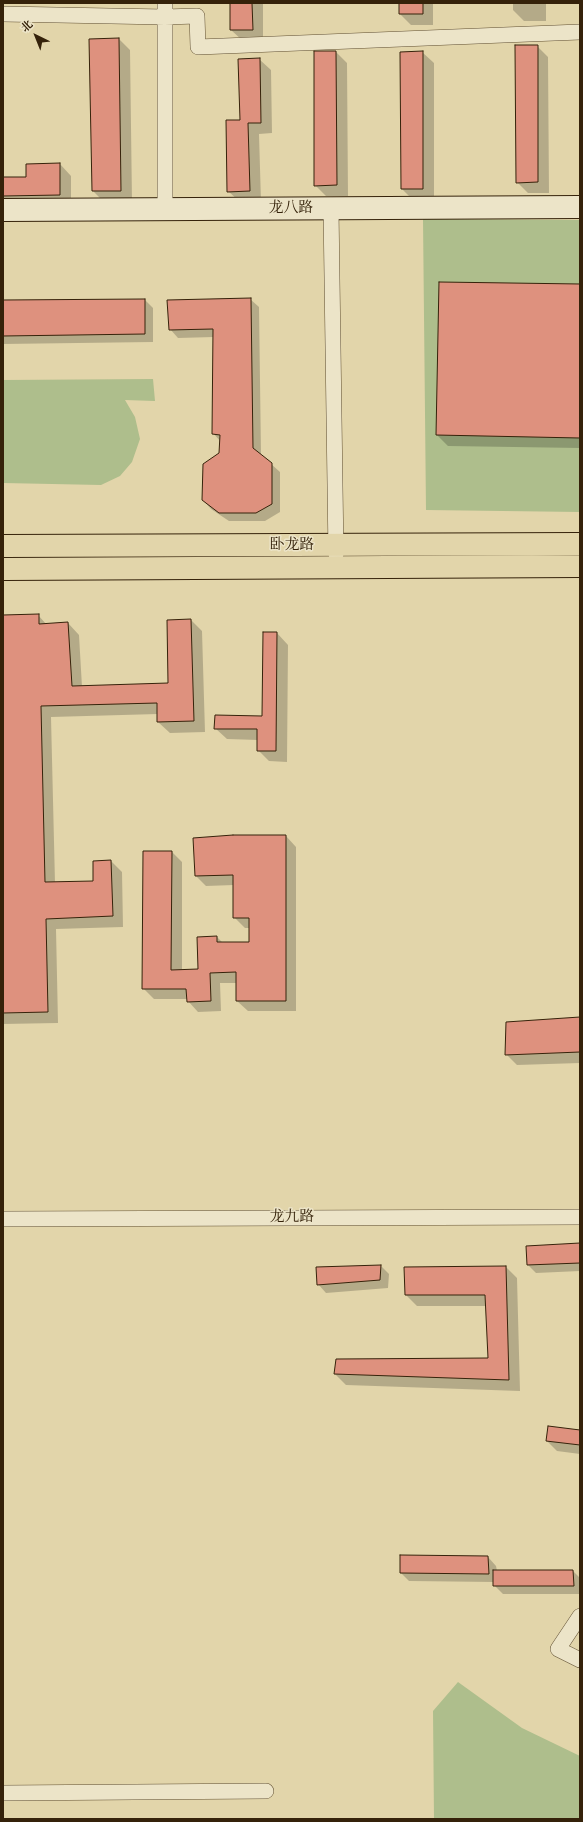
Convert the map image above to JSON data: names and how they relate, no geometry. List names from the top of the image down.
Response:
{
  "streets": {
    "main road": ["卧龙路"],
    "street": ["龙八路", "龙九路"]
  },
  "north": "top left"
}
